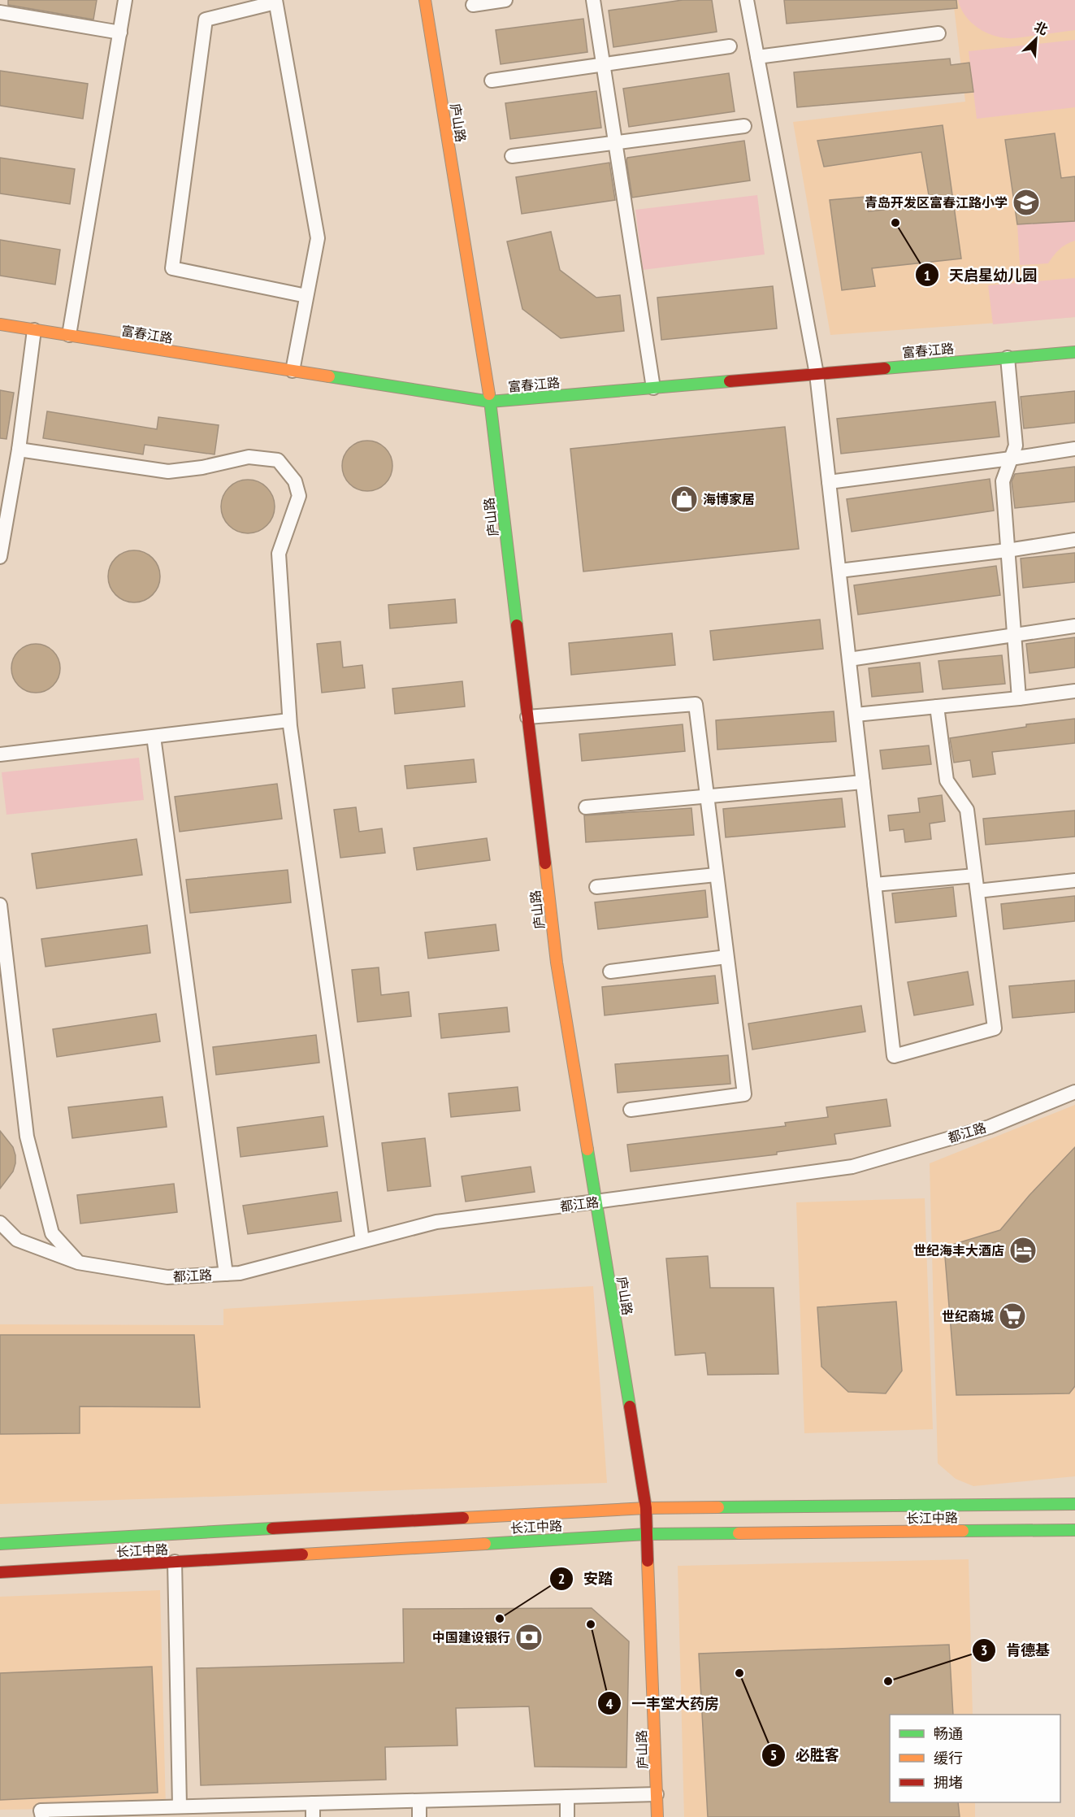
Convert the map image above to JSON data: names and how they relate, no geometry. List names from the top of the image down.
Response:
{
  "streets": {
    "street": [
      "庐山路",
      "富春江路",
      "都江路",
      "长江中路"
    ]
  },
  "crossings": [
    ["庐山路", "富春江路"],
    ["庐山路", "都江路"],
    ["庐山路", "长江中路"]
  ],
  "places": {
    "school or university": ["青岛开发区富春江路小学"],
    "other": [
      "天启星幼儿园",
      "安踏",
      "一丰堂大药房",
      "必胜客",
      "肯德基"
    ],
    "shop": ["海博家居"],
    "hotel": ["世纪海丰大酒店"],
    "supermarket": ["世纪商城"],
    "bank": ["中国建设银行"]
  },
  "legend": ["畅通", "缓行", "拥堵"],
  "north": "top right"
}
